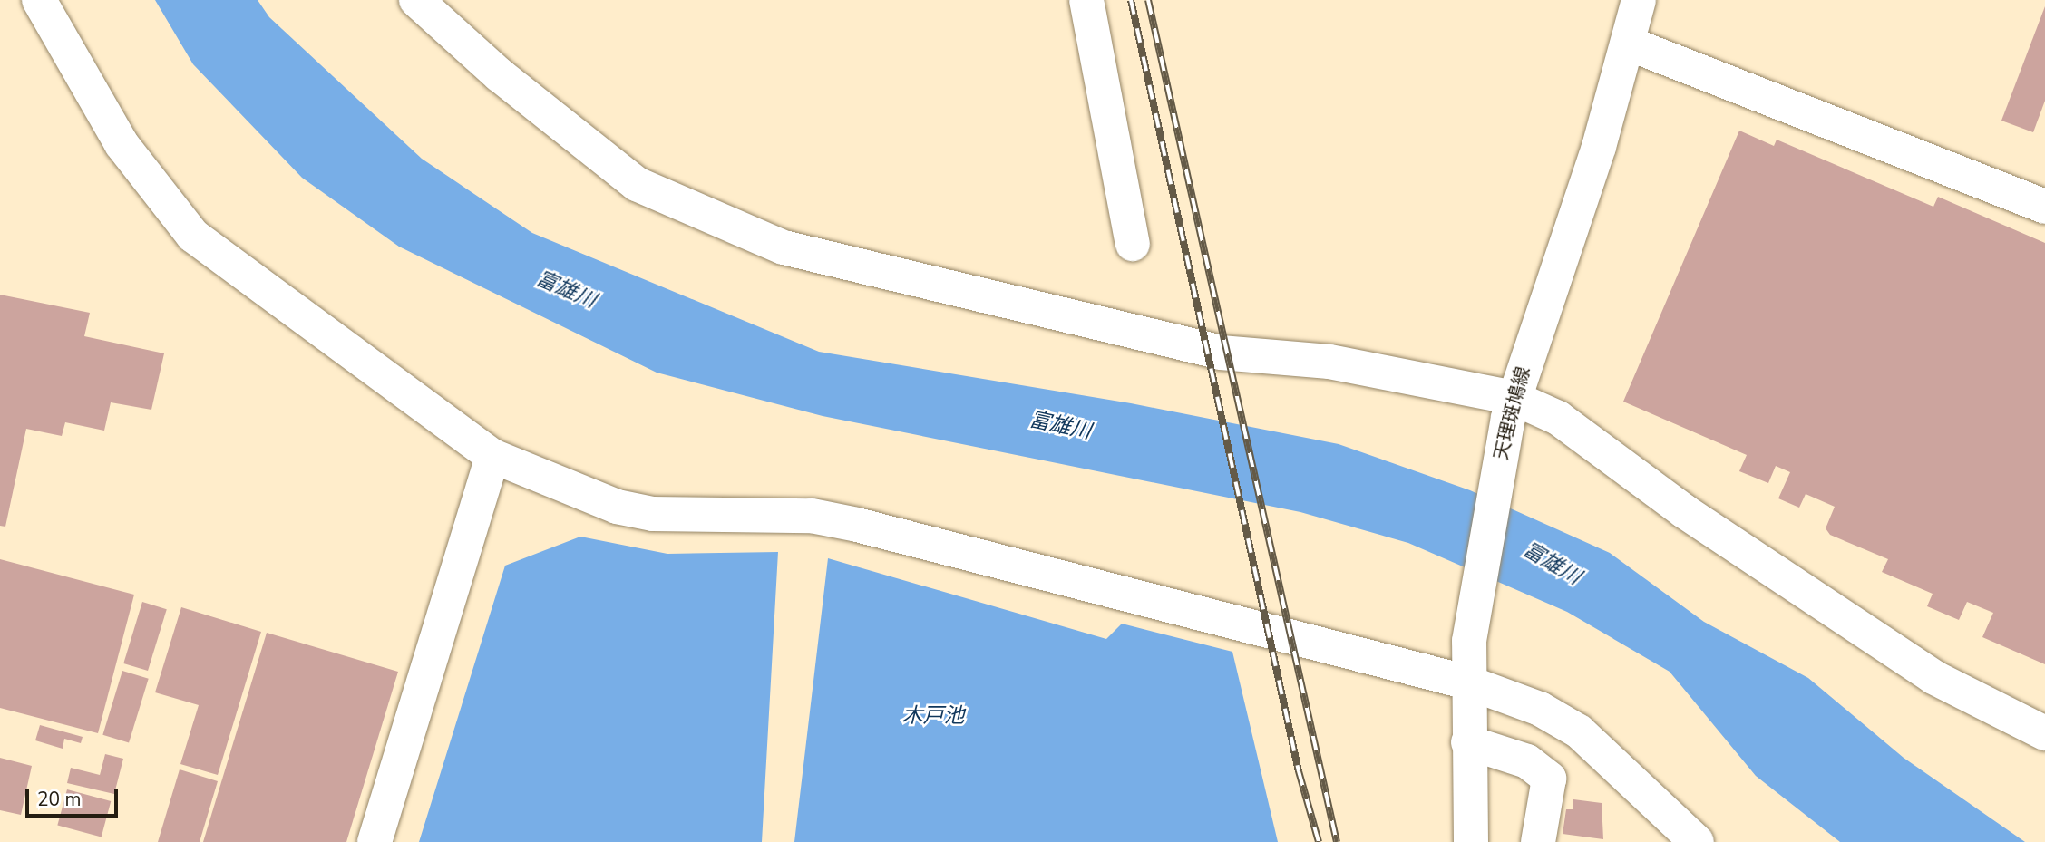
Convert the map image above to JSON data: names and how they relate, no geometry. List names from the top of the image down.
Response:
{
  "streets": {
    "street": ["天理斑鳩線"]
  },
  "water": ["富雄川", "木戸池"],
  "scale_bar": "20 m"
}
